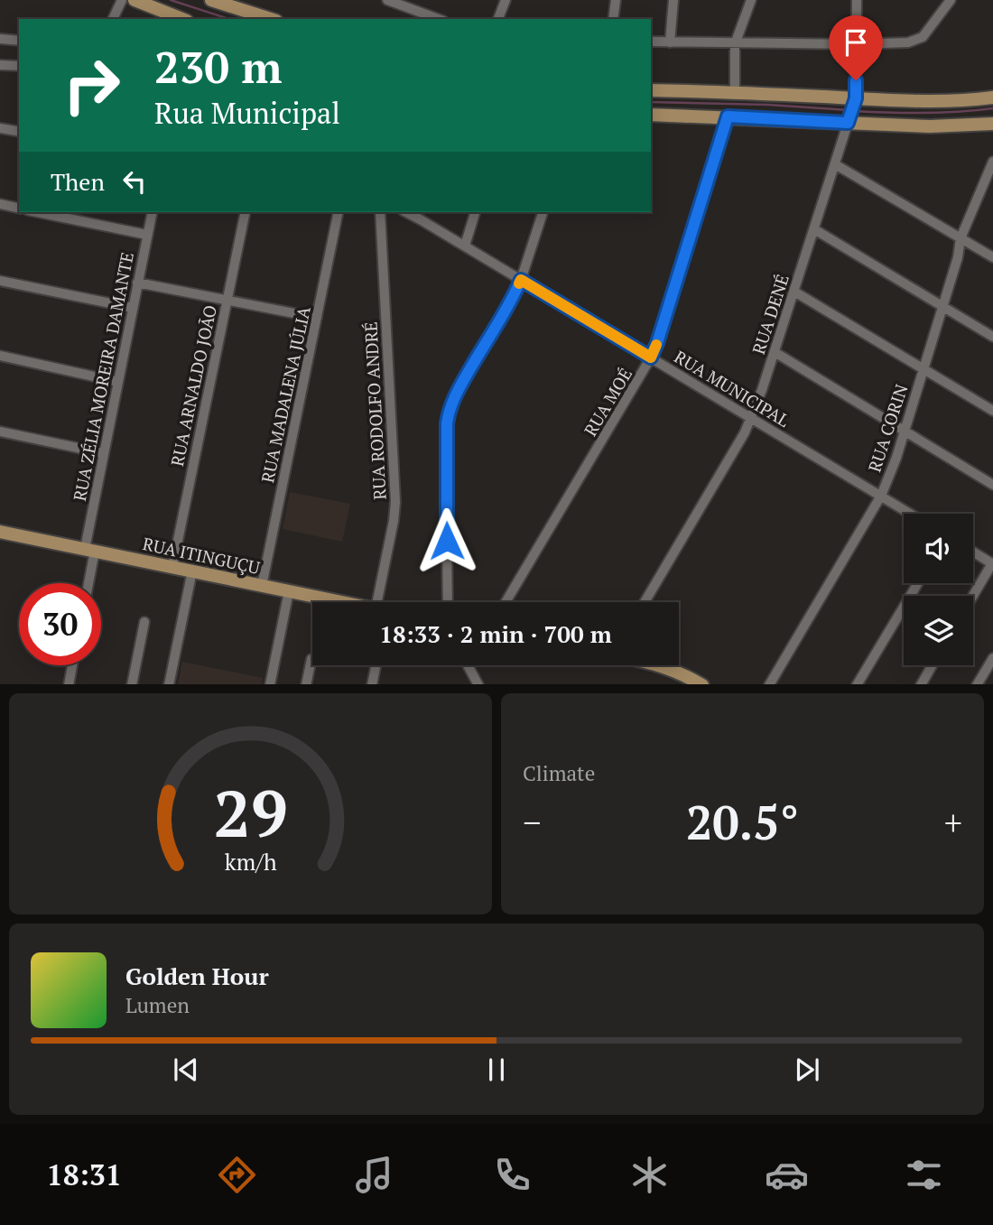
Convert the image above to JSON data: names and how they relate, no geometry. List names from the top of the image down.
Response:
{
  "streets": {
    "main road": ["RUA ITINGUÇU"],
    "street": [
      "RUA DENÉ",
      "RUA ZÉLIA MOREIRA DAMANTE",
      "RUA ARNALDO JOÃO",
      "RUA MUNICIPAL",
      "RUA MADALENA JÚLIA",
      "RUA MOÉ",
      "RUA RODOLFO ANDRÉ",
      "RUA CORIN"
    ]
  },
  "crossings": [
    ["RUA DENÉ", "RUA MUNICIPAL"],
    ["RUA ZÉLIA MOREIRA DAMANTE", "RUA ITINGUÇU"],
    ["RUA ARNALDO JOÃO", "RUA ITINGUÇU"],
    ["RUA MUNICIPAL", "RUA MOÉ"],
    ["RUA MUNICIPAL", "RUA CORIN"],
    ["RUA MADALENA JÚLIA", "RUA ITINGUÇU"]
  ],
  "page": {
    "turn": ["230 m", "Rua Municipal"],
    "then": "Then",
    "limit": "30",
    "trip": "18:33 · 2 min · 700 m",
    "tile": "Climate",
    "heat": ["−", "20.5°", "+"],
    "song": ["Golden Hour", "Lumen"],
    "tabs": "18:31",
    "gauge": ["29", "km/h"]
  }
}
